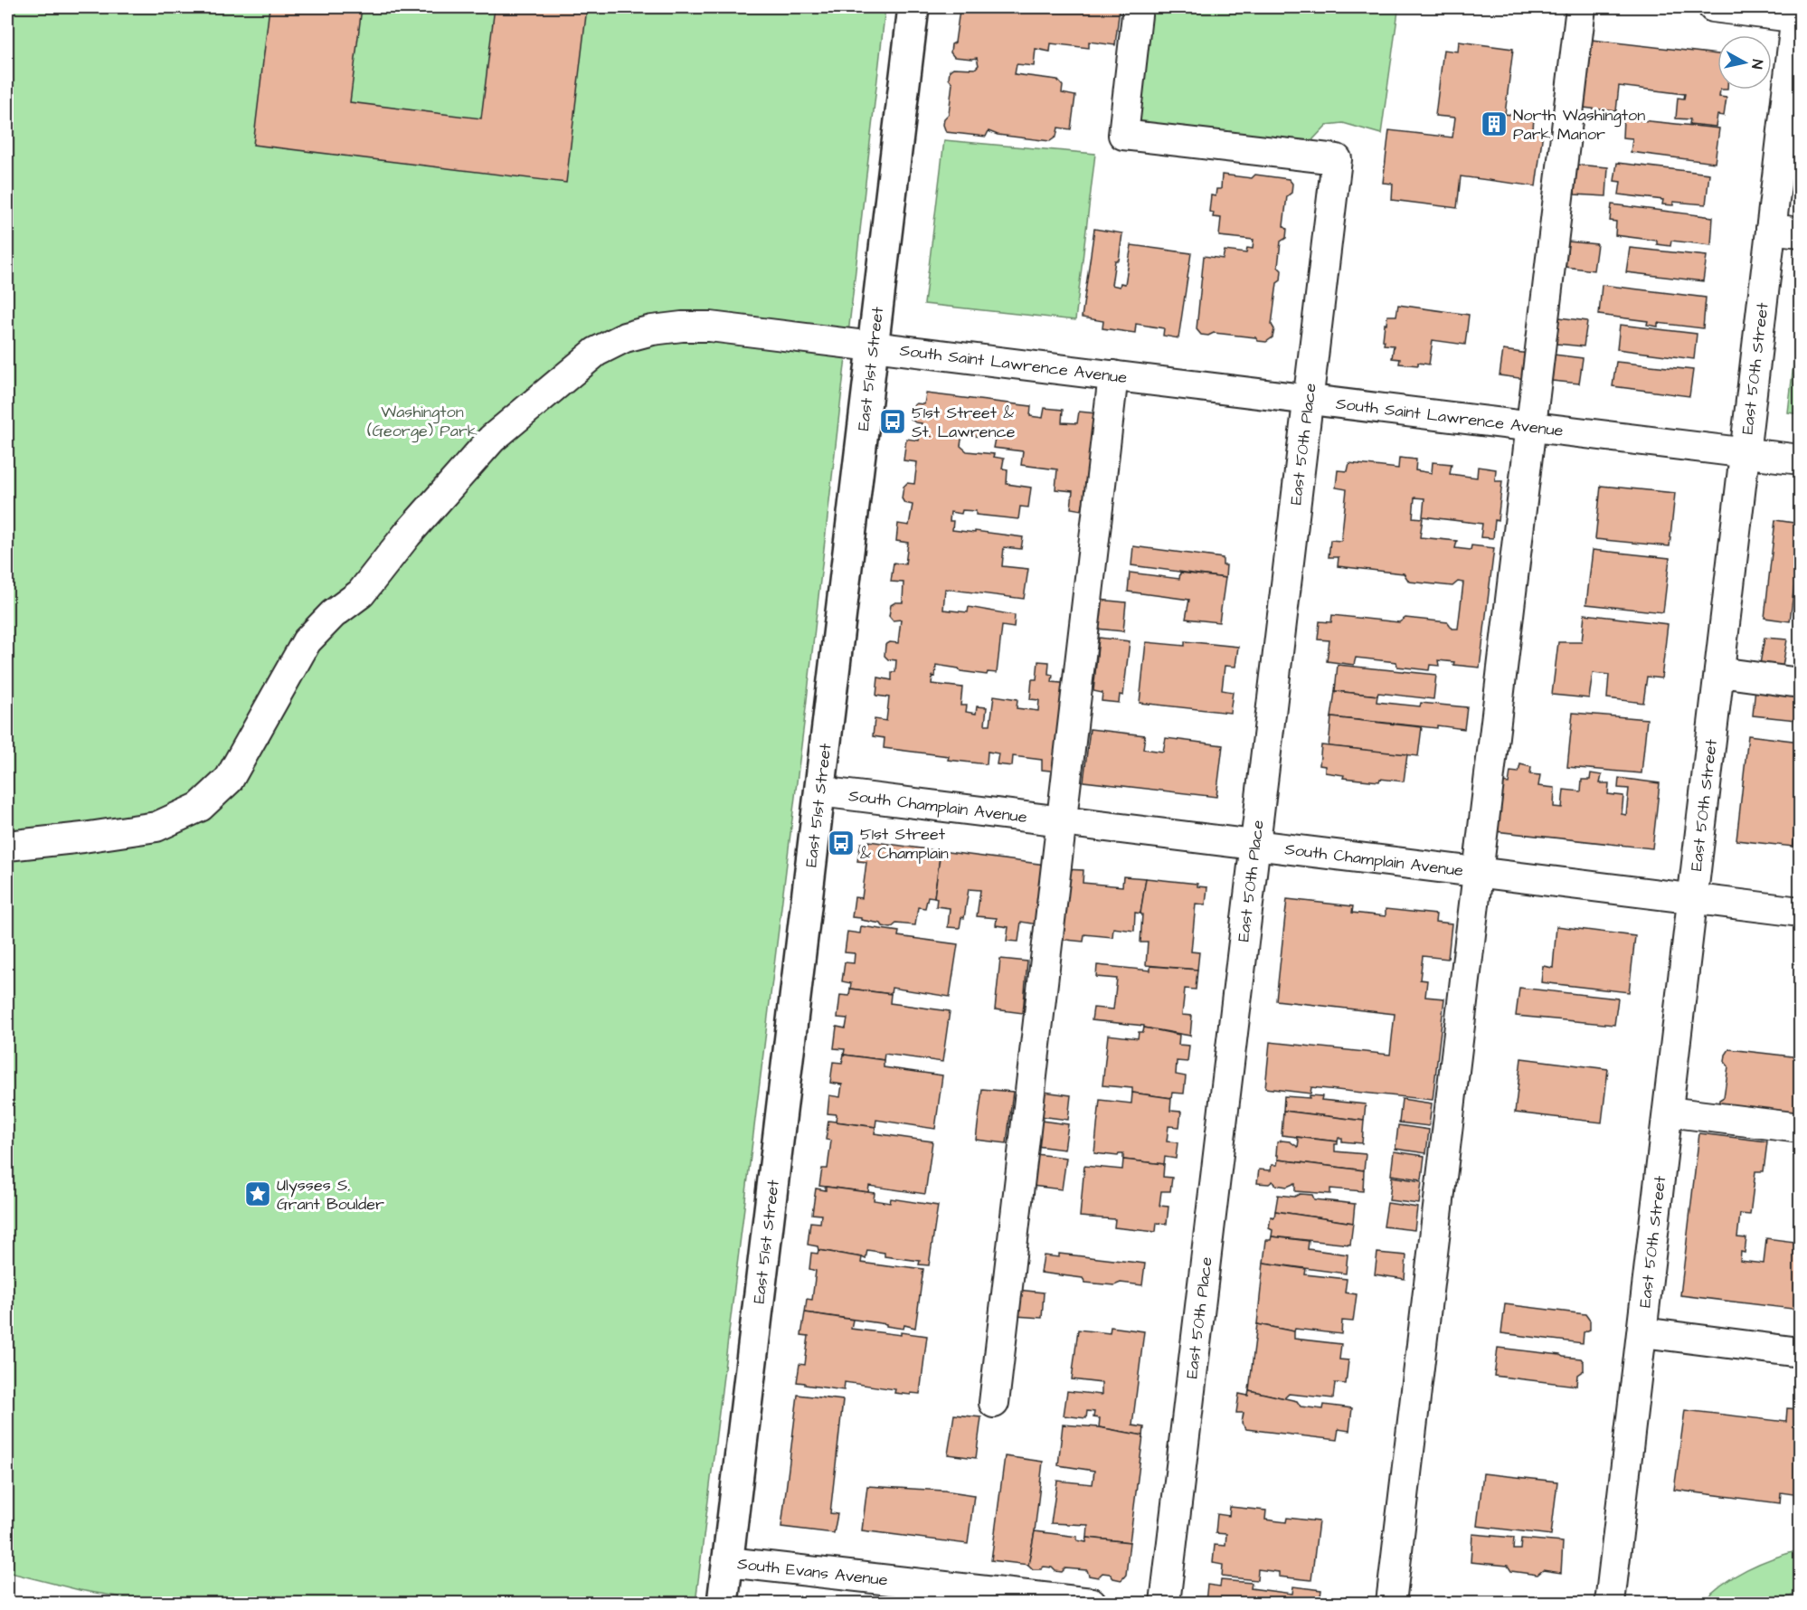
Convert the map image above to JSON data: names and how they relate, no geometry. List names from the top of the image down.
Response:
{
  "streets": {
    "main road": ["East 51st Street"],
    "street": [
      "South Saint Lawrence Avenue",
      "East 50th Street",
      "East 50th Place",
      "South Champlain Avenue",
      "South Evans Avenue"
    ]
  },
  "crossings": [
    ["South Saint Lawrence Avenue", "East 51st Street"],
    ["South Saint Lawrence Avenue", "East 50th Street"],
    ["South Saint Lawrence Avenue", "East 50th Place"],
    ["East 51st Street", "South Champlain Avenue"],
    ["East 51st Street", "South Evans Avenue"],
    ["East 50th Street", "South Champlain Avenue"],
    ["East 50th Place", "South Champlain Avenue"]
  ],
  "parks": ["Washington (George) Park"],
  "places": {
    "building": ["North Washington Park Manor"],
    "bus stop": ["51st Street & St. Lawrence", "51st Street & Champlain"],
    "place": ["Ulysses S. Grant Boulder"]
  },
  "north": "right"
}
